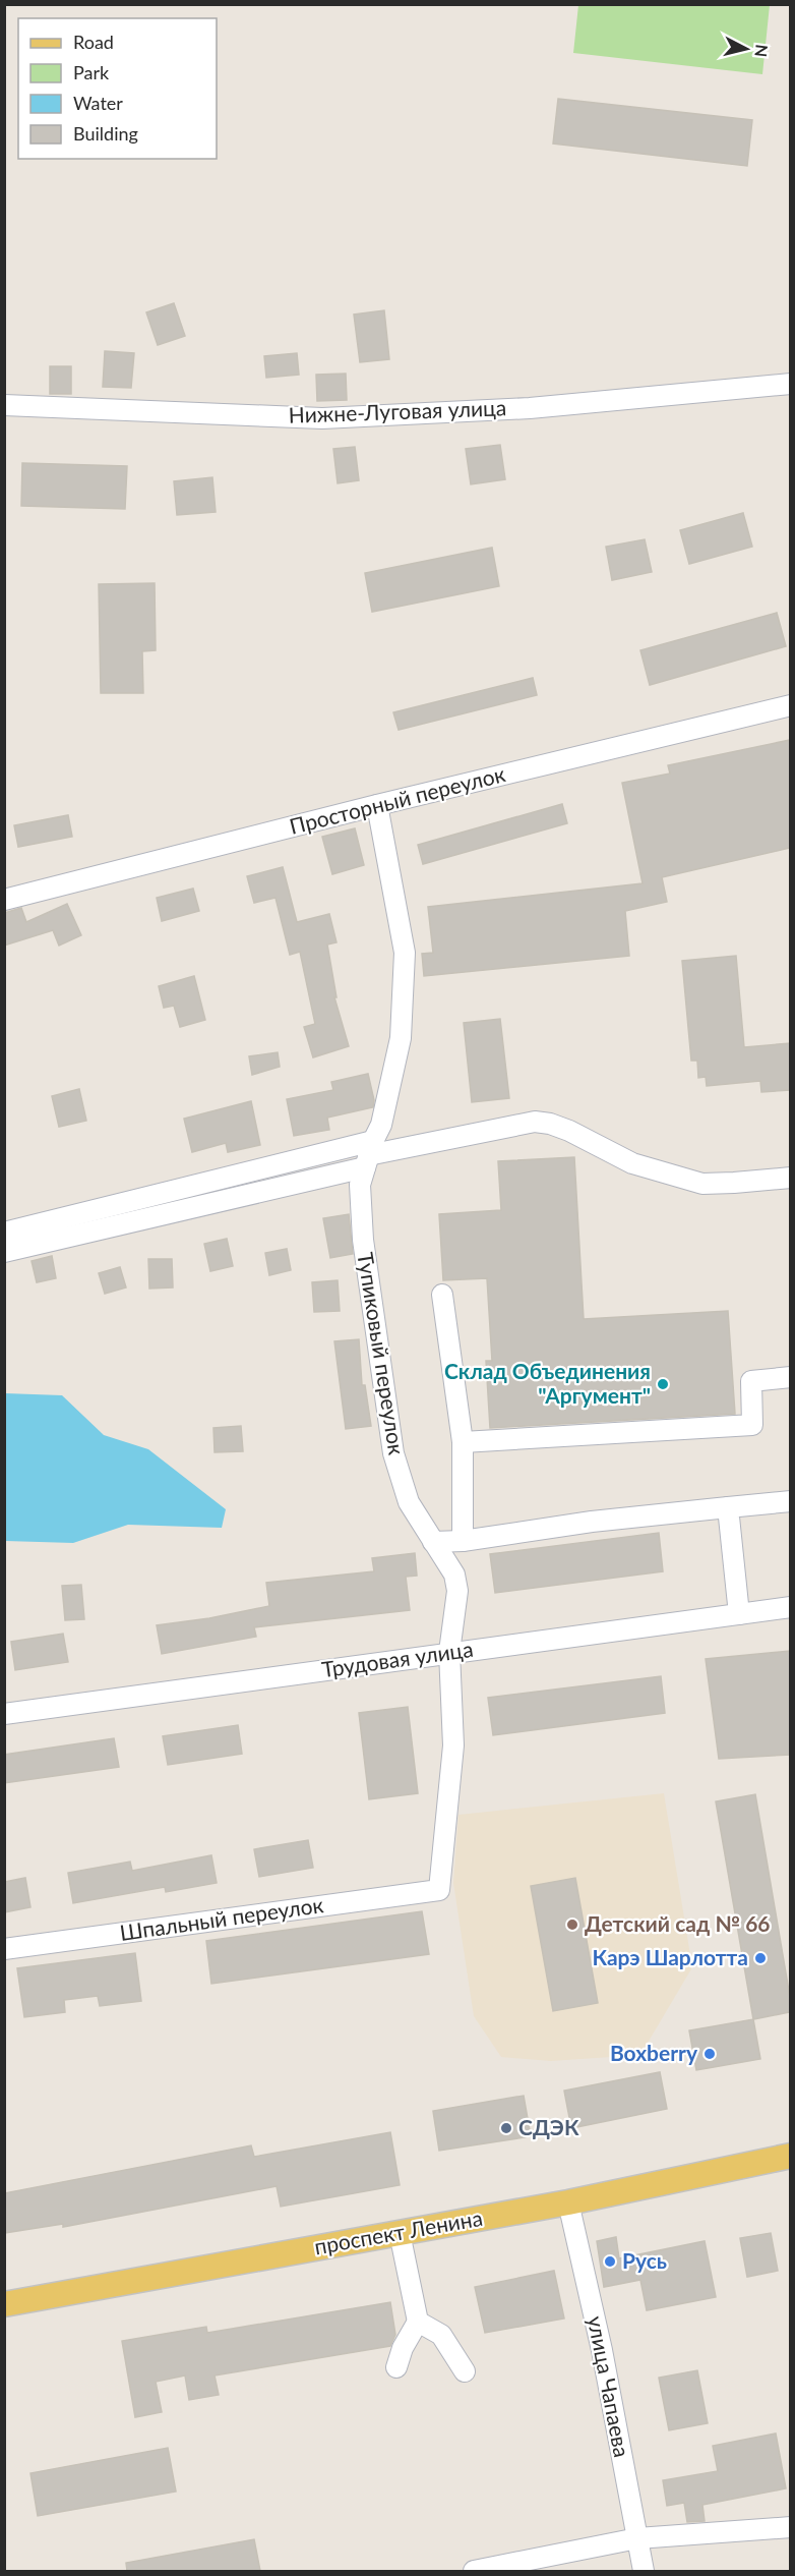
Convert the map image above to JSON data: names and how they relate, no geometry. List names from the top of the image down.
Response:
{
  "streets": {
    "main road": ["проспект Ленина"],
    "street": [
      "Нижне-Луговая улица",
      "Просторный переулок",
      "Тупиковый переулок",
      "Трудовая улица",
      "Шпальный переулок",
      "улица Чапаева"
    ]
  },
  "crossings": [
    ["Просторный переулок", "Тупиковый переулок"],
    ["Тупиковый переулок", "Трудовая улица"],
    ["Тупиковый переулок", "Шпальный переулок"],
    ["проспект Ленина", "улица Чапаева"]
  ],
  "places": [
    "Склад Объединения \"Аргумент\"",
    "Детский сад № 66",
    "Карэ Шарлотта",
    "Boxberry",
    "СДЭК",
    "Русь"
  ],
  "legend": [
    "Road",
    "Park",
    "Water",
    "Building"
  ],
  "north": "right"
}
